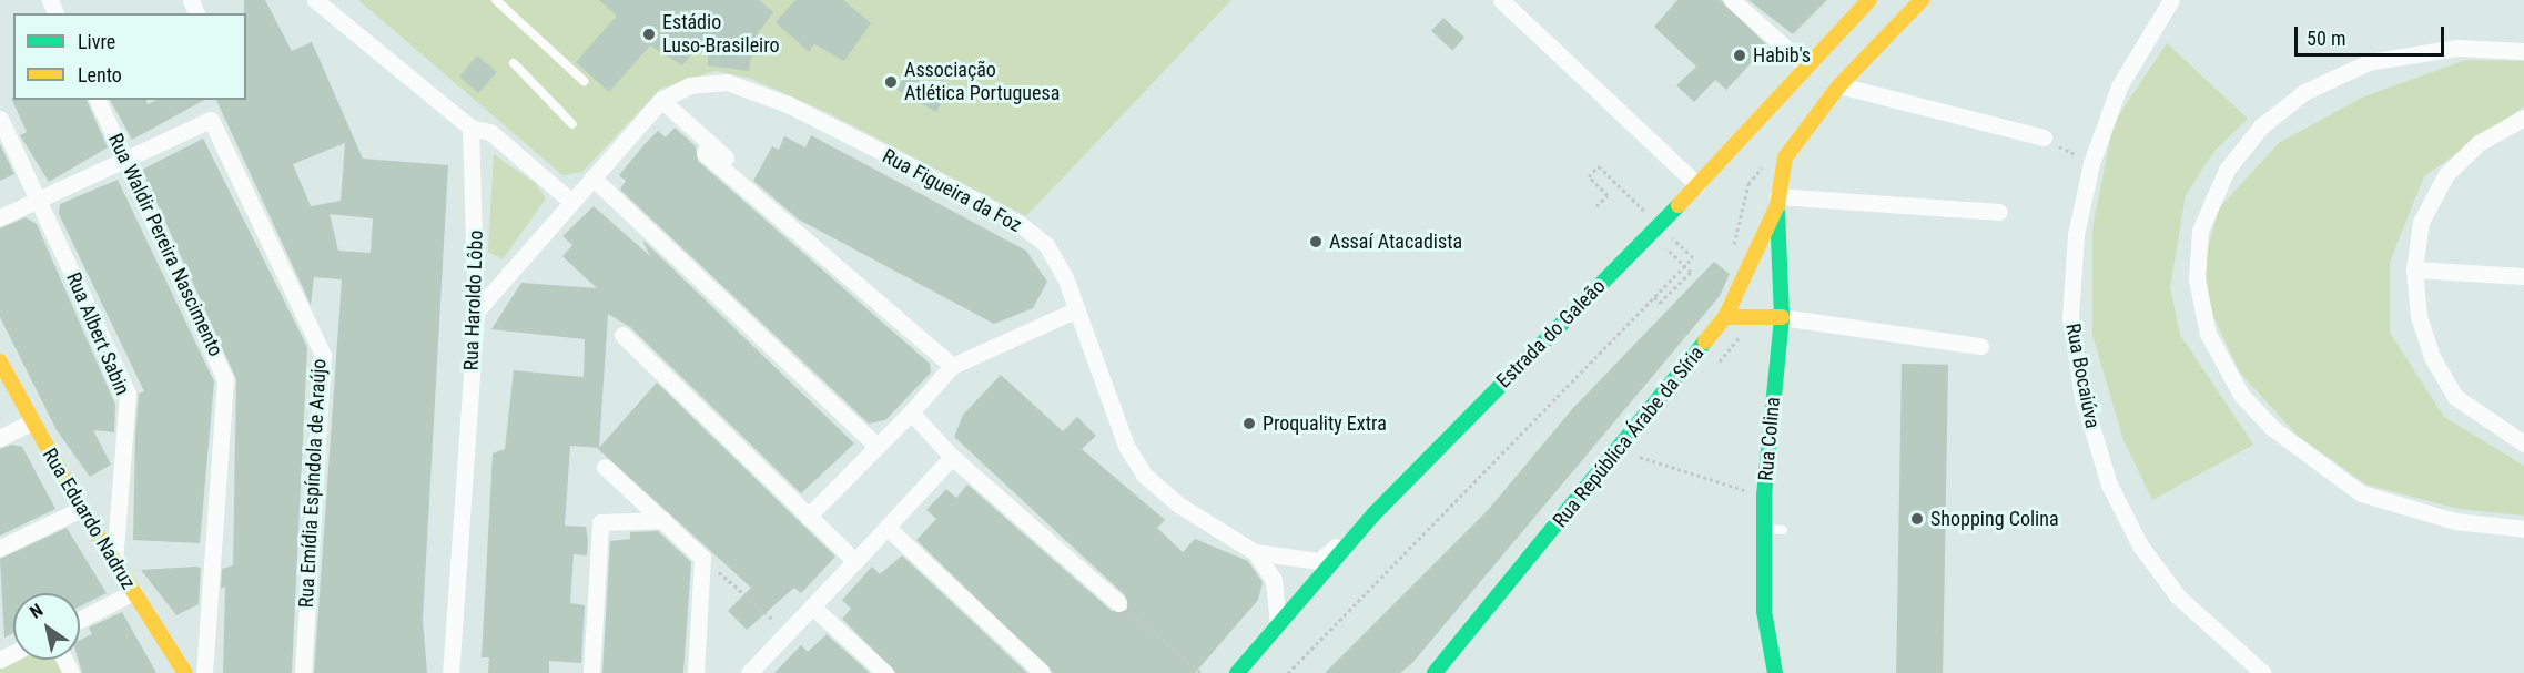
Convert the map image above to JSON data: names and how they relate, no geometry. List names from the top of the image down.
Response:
{
  "streets": {
    "main road": [
      "Estrada do Galeão",
      "Rua República Árabe da Síria",
      "Rua Colina",
      "Rua Eduardo Nadruz"
    ],
    "street": [
      "Rua Figueira da Foz",
      "Rua Waldir Pereira Nascimento",
      "Rua Haroldo Lôbo",
      "Rua Albert Sabin",
      "Rua Bocaiúva",
      "Rua Emídia Espíndola de Araújo"
    ]
  },
  "crossings": [
    ["Rua Figueira da Foz", "Rua Haroldo Lôbo"],
    ["Rua Figueira da Foz", "Estrada do Galeão"],
    ["Rua Waldir Pereira Nascimento", "Rua Emídia Espíndola de Araújo"],
    ["Rua Albert Sabin", "Rua Eduardo Nadruz"],
    ["Rua República Árabe da Síria", "Rua Colina"]
  ],
  "places": [
    "Estádio Luso-Brasileiro",
    "Habib's",
    "Associação Atlética Portuguesa",
    "Assaí Atacadista",
    "Proquality Extra",
    "Shopping Colina"
  ],
  "legend": ["Livre", "Lento"],
  "scale_bar": "50 m",
  "north": "top left"
}
